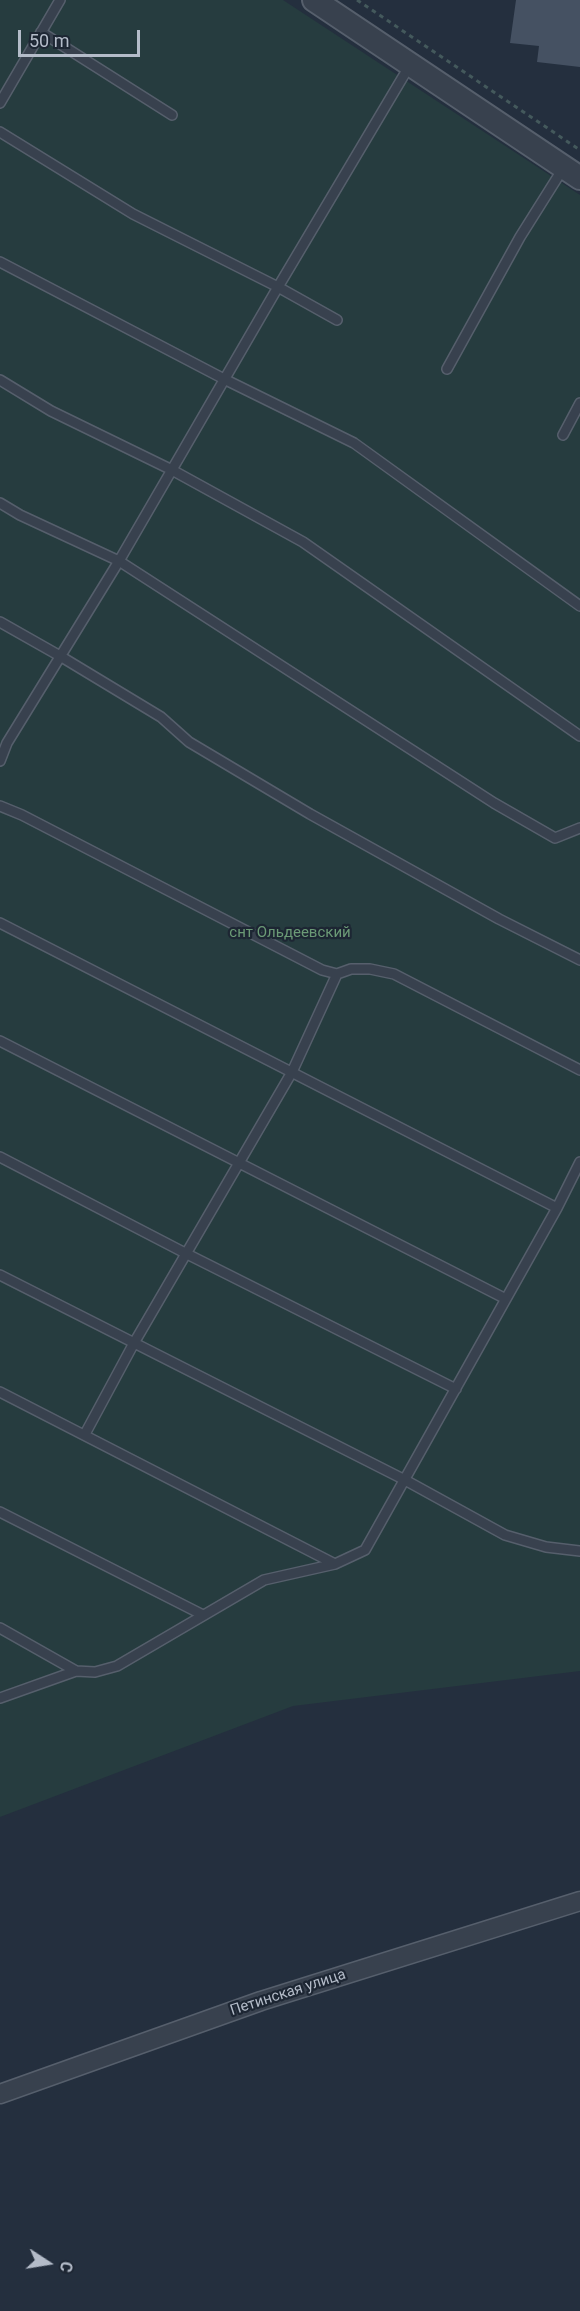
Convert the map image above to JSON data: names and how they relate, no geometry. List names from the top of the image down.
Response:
{
  "streets": {
    "street": ["Петинская улица"]
  },
  "parks": ["снт Ольдеевский"],
  "scale_bar": "50 m",
  "north": "right"
}
